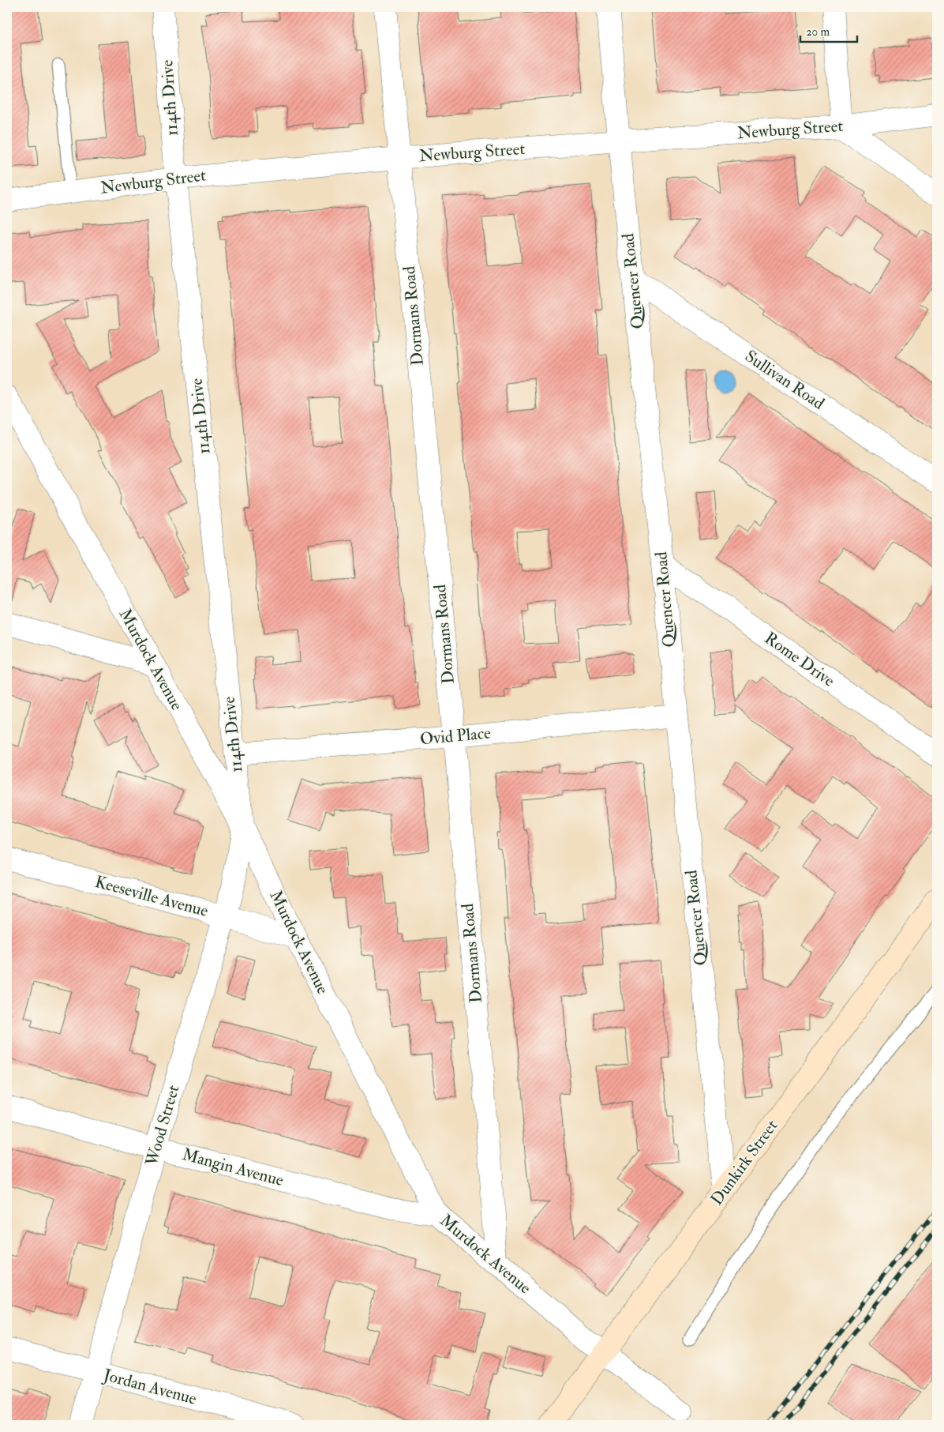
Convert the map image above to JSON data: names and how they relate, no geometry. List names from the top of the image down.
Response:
{
  "streets": {
    "main road": ["Dunkirk Street"],
    "street": [
      "114th Drive",
      "Newburg Street",
      "Quencer Road",
      "Dormans Road",
      "Sullivan Road",
      "Murdock Avenue",
      "Rome Drive",
      "Ovid Place",
      "Keeseville Avenue",
      "Wood Street",
      "Mangin Avenue",
      "Jordan Avenue"
    ]
  },
  "crossings": [
    ["114th Drive", "Newburg Street"],
    ["114th Drive", "Murdock Avenue"],
    ["114th Drive", "Ovid Place"],
    ["114th Drive", "Wood Street"],
    ["Newburg Street", "Quencer Road"],
    ["Newburg Street", "Dormans Road"],
    ["Quencer Road", "Sullivan Road"],
    ["Quencer Road", "Rome Drive"],
    ["Quencer Road", "Ovid Place"],
    ["Quencer Road", "Dunkirk Street"],
    ["Dormans Road", "Murdock Avenue"],
    ["Dormans Road", "Ovid Place"],
    ["Murdock Avenue", "Keeseville Avenue"],
    ["Murdock Avenue", "Wood Street"],
    ["Murdock Avenue", "Dunkirk Street"],
    ["Murdock Avenue", "Mangin Avenue"],
    ["Keeseville Avenue", "Wood Street"],
    ["Wood Street", "Mangin Avenue"],
    ["Wood Street", "Jordan Avenue"]
  ],
  "scale_bar": "20 m"
}
